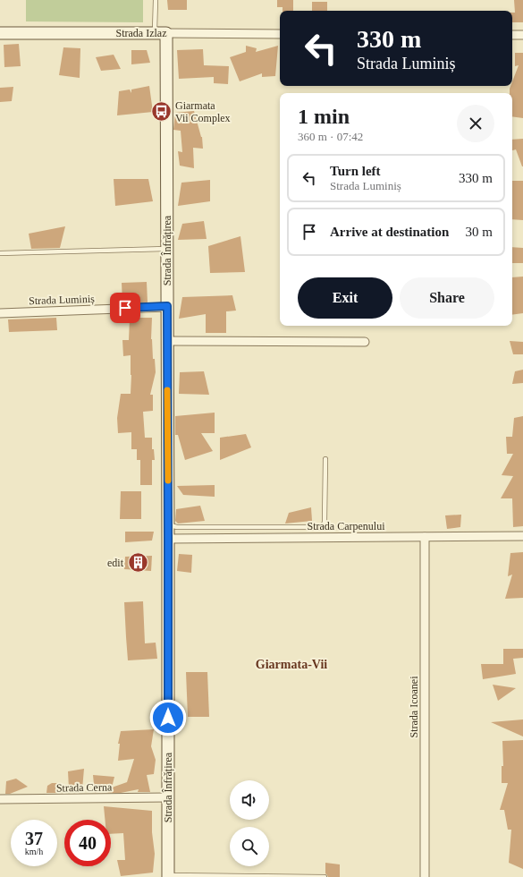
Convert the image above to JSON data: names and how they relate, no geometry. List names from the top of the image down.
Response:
{
  "streets": {
    "street": [
      "Strada Izlaz",
      "Strada Înfrățirea",
      "Strada Luminiș",
      "Strada Carpenului",
      "Strada Icoanei",
      "Strada Cerna"
    ]
  },
  "crossings": [
    ["Strada Izlaz", "Strada Înfrățirea"],
    ["Strada Înfrățirea", "Strada Luminiș"],
    ["Strada Înfrățirea", "Strada Carpenului"],
    ["Strada Înfrățirea", "Strada Cerna"],
    ["Strada Carpenului", "Strada Icoanei"]
  ],
  "districts": ["Giarmata-Vii"],
  "places": {
    "bus stop": ["Giarmata Vii Complex"],
    "building": ["edit"]
  },
  "page": {
    "turn": ["330 m", "Strada Luminiș"],
    "heading": ["1 min", "360 m · 07:42"],
    "list": [
      {
        "name": "Turn left",
        "note": "Strada Luminiș",
        "value": "330 m"
      },
      {
        "name": "Arrive at destination",
        "value": "30 m"
      }
    ],
    "buttons": ["Exit", "Share"],
    "speed": "37 km/h",
    "limit": "40"
  }
}
